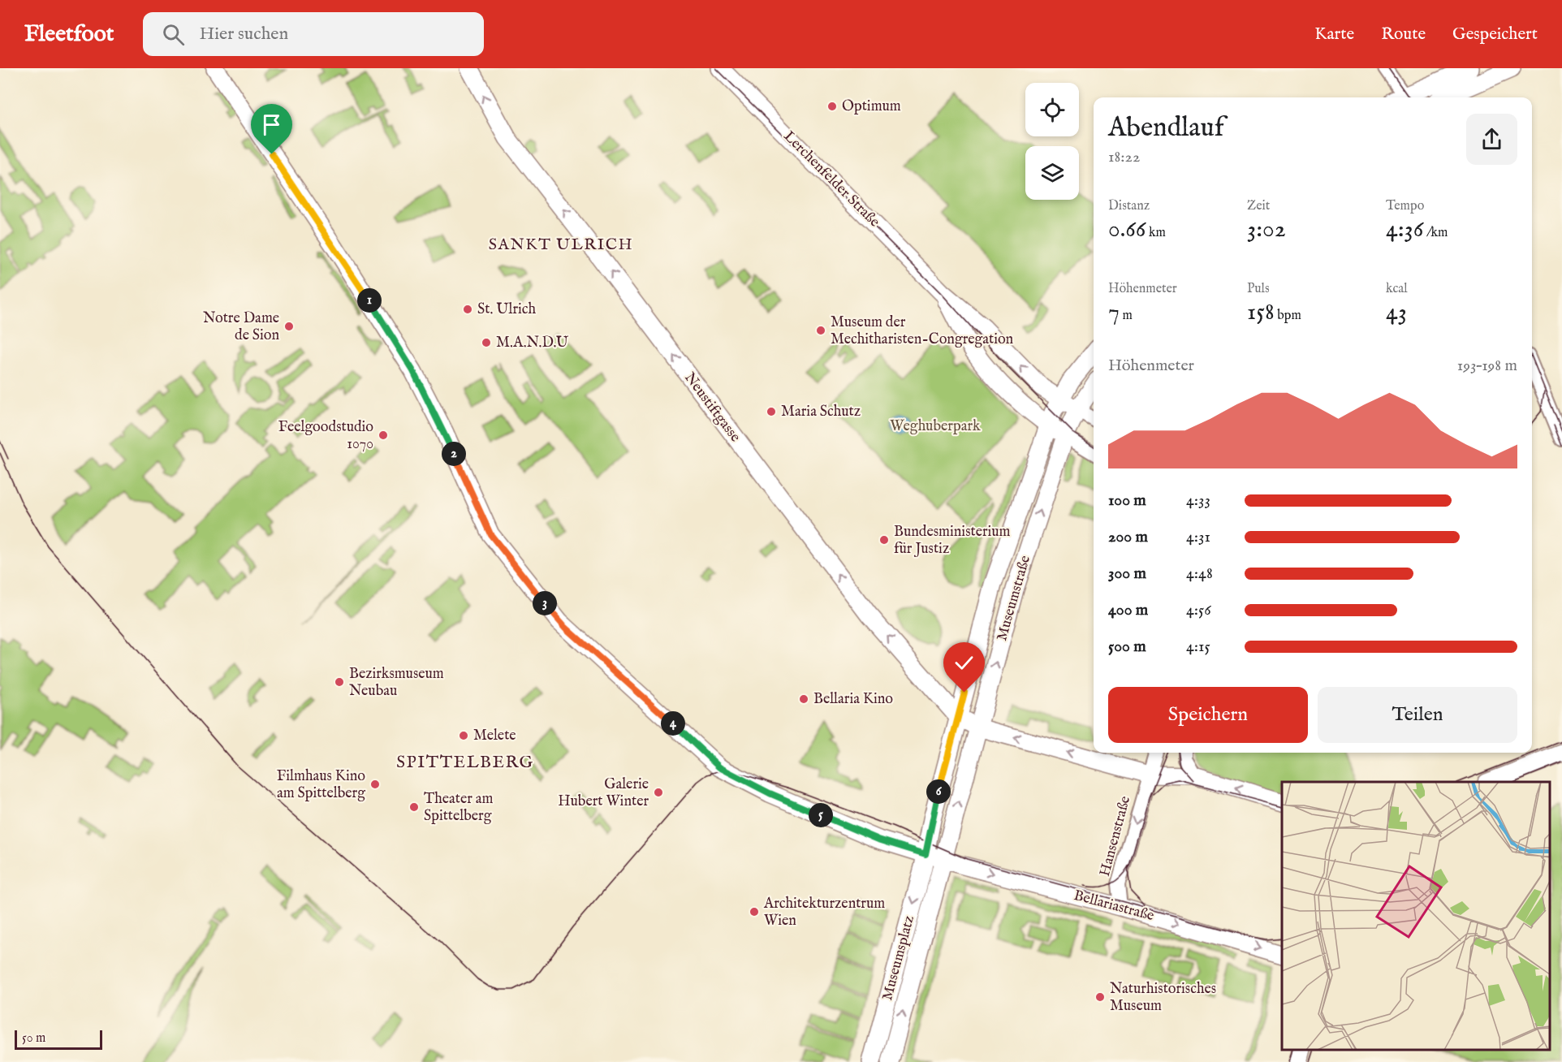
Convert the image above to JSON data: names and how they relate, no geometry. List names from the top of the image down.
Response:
{
  "streets": {
    "main road": [
      "Lerchenfelder Straße",
      "Neustiftgasse",
      "Museumstraße",
      "Bellariastraße",
      "Museumsplatz"
    ],
    "street": ["Hansenstraße"]
  },
  "crossings": [
    ["Lerchenfelder Straße", "Museumstraße"],
    ["Neustiftgasse", "Museumstraße"],
    ["Neustiftgasse", "Hansenstraße"],
    ["Museumstraße", "Bellariastraße"],
    ["Museumstraße", "Museumsplatz"],
    ["Hansenstraße", "Bellariastraße"],
    ["Bellariastraße", "Museumsplatz"]
  ],
  "one_way": ["Neustiftgasse", "Hansenstraße"],
  "districts": ["SANKT ULRICH", "SPITTELBERG"],
  "parks": ["Weghuberpark"],
  "places": [
    "Optimum",
    "St. Ulrich",
    "Notre Dame de Sion",
    "Museum der Mechitharisten-Congregation",
    "M.A.N.D.U",
    "Maria Schutz",
    "Feelgoodstudio 1070",
    "Bundesministerium für Justiz",
    "Bezirksmuseum Neubau",
    "Bellaria Kino",
    "Melete",
    "Filmhaus Kino am Spittelberg",
    "Galerie Hubert Winter",
    "Theater am Spittelberg",
    "Architekturzentrum Wien",
    "Naturhistorisches Museum"
  ],
  "scale_bar": "50 m",
  "page": {
    "header": "Fleetfoot",
    "search": "Hier suchen",
    "nav": ["Karte", "Route", "Gespeichert"],
    "heading": ["Abendlauf", "18:22"],
    "stats": [
      ["Distanz", "0.66 km"],
      ["Zeit", "3:02"],
      ["Tempo", "4:36 /km"],
      ["Höhenmeter", "7 m"],
      ["Puls", "158 bpm"],
      ["kcal", "43"]
    ],
    "pins": [
      "1",
      "2",
      "3",
      "4",
      "6",
      "5"
    ],
    "chart": ["Höhenmeter", "193–198 m"],
    "list": [
      {
        "name": "100 m",
        "note": "4:33"
      },
      {
        "name": "200 m",
        "note": "4:31"
      },
      {
        "name": "300 m",
        "note": "4:48"
      },
      {
        "name": "400 m",
        "note": "4:56"
      },
      {
        "name": "500 m",
        "note": "4:15"
      }
    ],
    "buttons": ["Speichern", "Teilen"],
    "scale": "50 m"
  }
}
